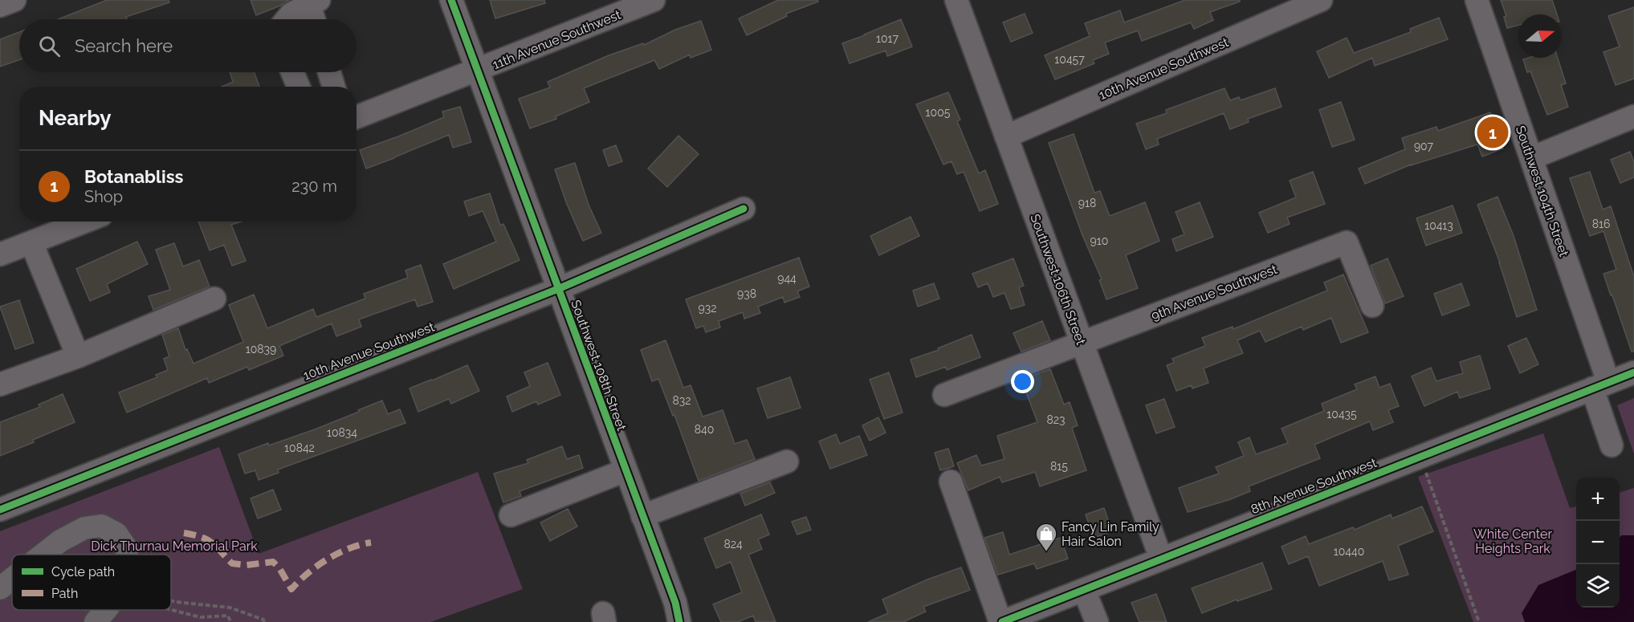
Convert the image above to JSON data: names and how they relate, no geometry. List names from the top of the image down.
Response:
{
  "streets": {
    "street": [
      "11th Avenue Southwest",
      "10th Avenue Southwest",
      "Southwest 104th Street",
      "Southwest 106th Street",
      "9th Avenue Southwest",
      "Southwest 108th Street",
      "8th Avenue Southwest"
    ]
  },
  "crossings": [
    ["11th Avenue Southwest", "Southwest 108th Street"],
    ["10th Avenue Southwest", "Southwest 106th Street"],
    ["10th Avenue Southwest", "Southwest 108th Street"],
    ["Southwest 104th Street", "8th Avenue Southwest"],
    ["Southwest 106th Street", "9th Avenue Southwest"],
    ["Southwest 106th Street", "8th Avenue Southwest"]
  ],
  "parks": ["White Center Heights Park", "Dick Thurnau Memorial Park"],
  "places": {
    "shop": ["Fancy Lin Family Hair Salon"]
  },
  "house_numbers": [
    "1017",
    "10457",
    "1005",
    "907",
    "918",
    "816",
    "10413",
    "910",
    "944",
    "938",
    "932",
    "10839",
    "832",
    "10435",
    "823",
    "840",
    "10834",
    "10842",
    "815",
    "824",
    "10440"
  ],
  "legend": ["Cycle path", "Path"],
  "north": "right",
  "page": {
    "search": "Search here",
    "heading": "Nearby",
    "pins": "1",
    "list": [
      {
        "mark": "1",
        "name": "Botanabliss",
        "note": "Shop",
        "value": "230 m"
      }
    ],
    "map_buttons": ["+", "−"]
  }
}
